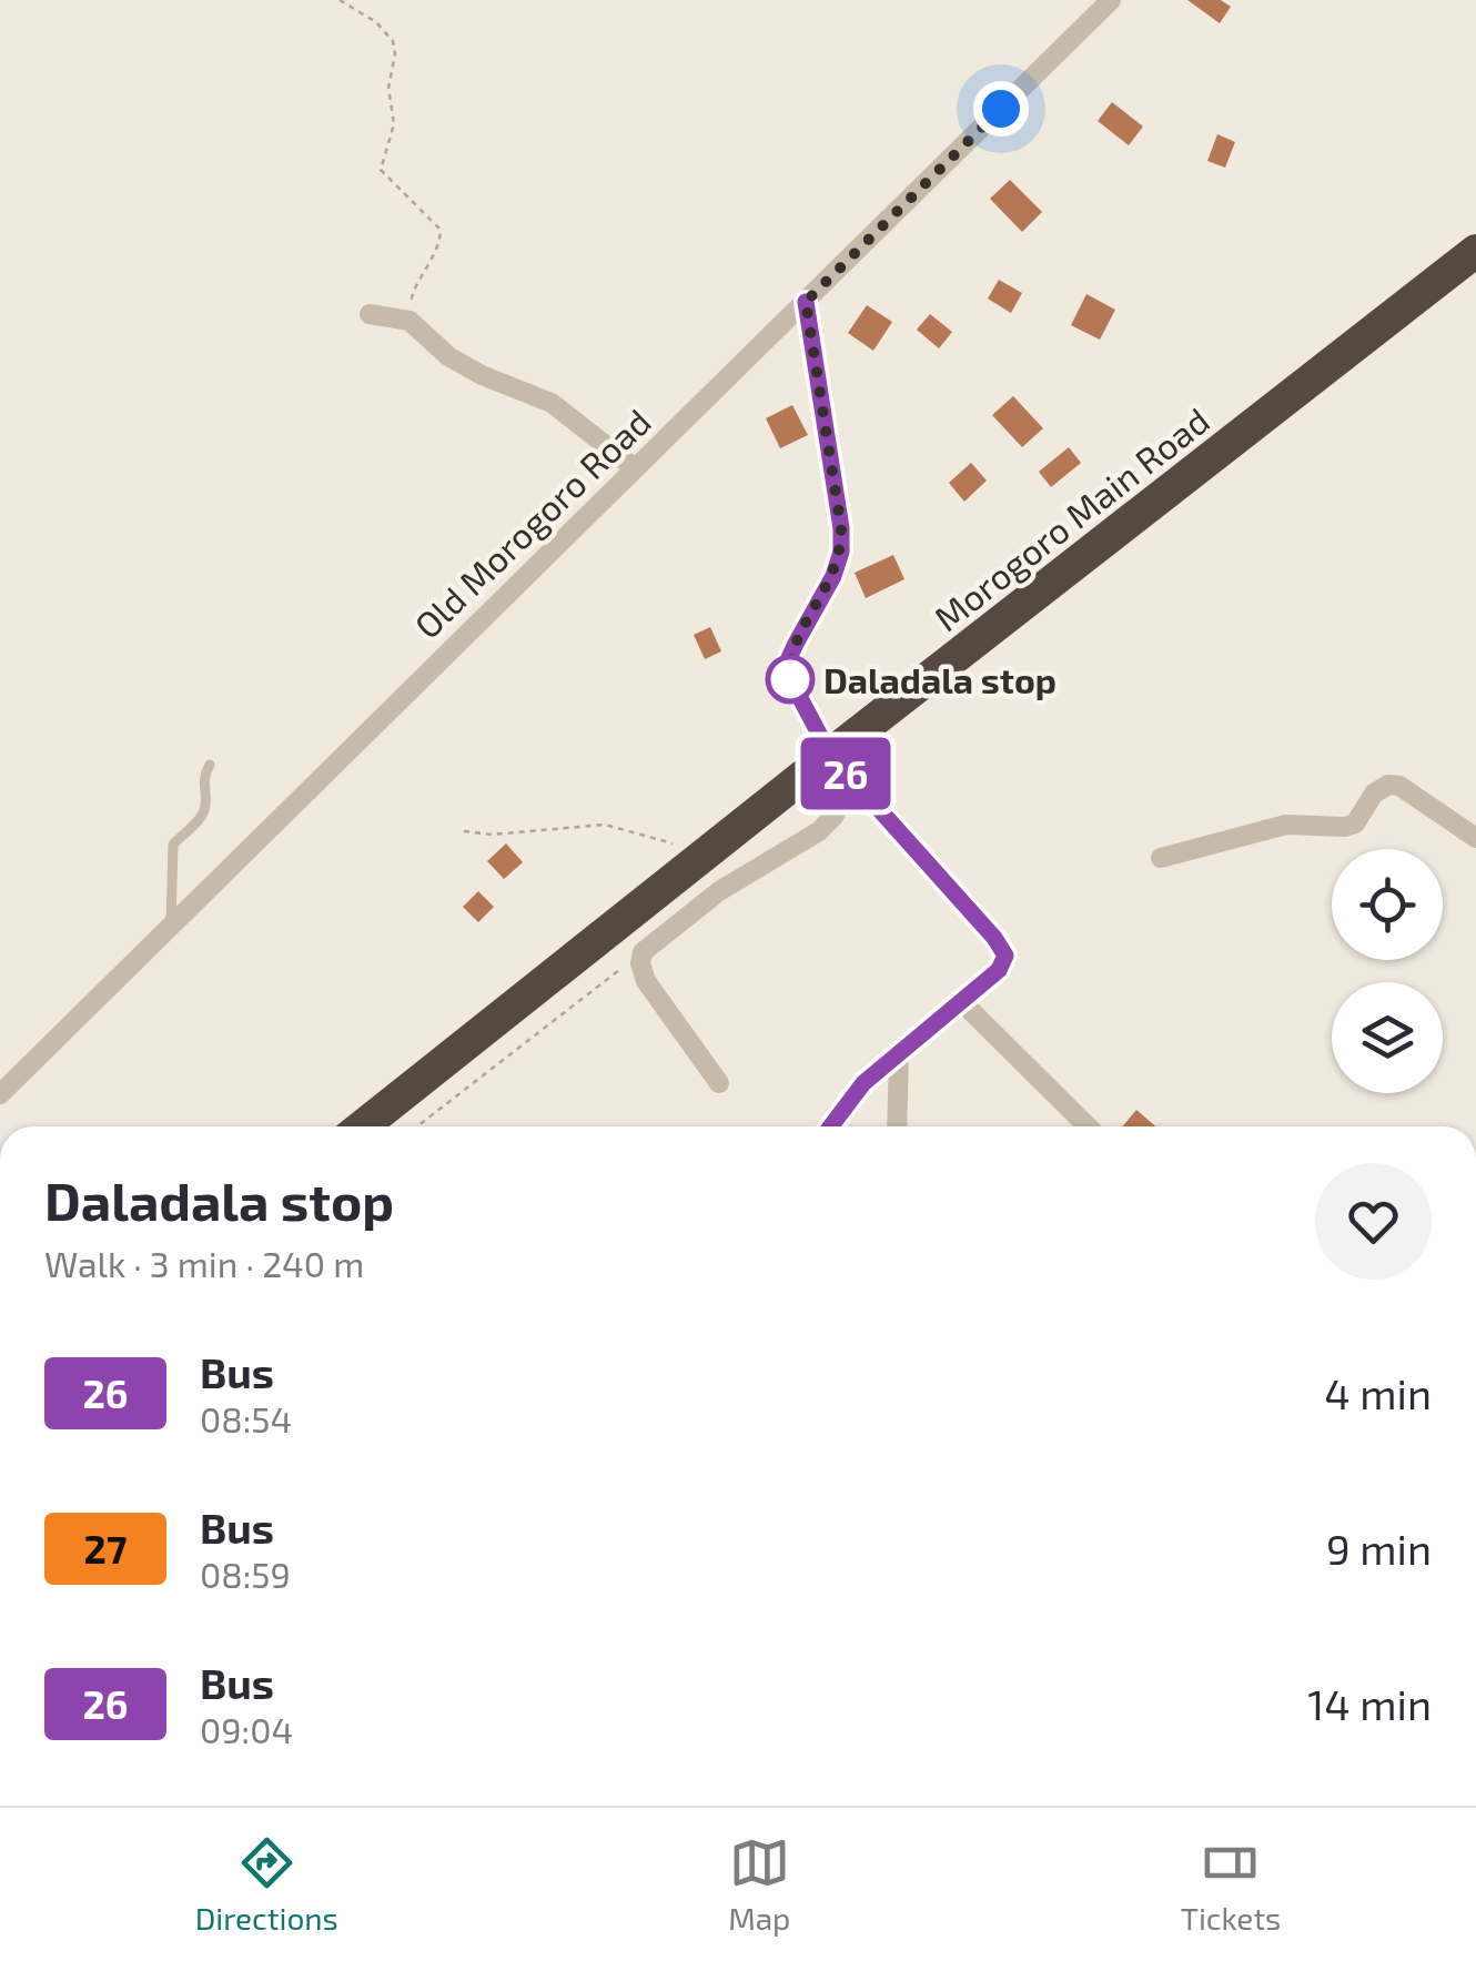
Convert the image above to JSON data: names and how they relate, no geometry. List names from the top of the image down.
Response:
{
  "streets": {
    "highway": ["Morogoro Main Road"],
    "street": ["Old Morogoro Road"]
  },
  "places": ["Daladala stop"],
  "lines": ["bus line 26"],
  "page": {
    "on_map": "26",
    "heading": ["Daladala stop", "Walk · 3 min · 240 m"],
    "list": [
      {
        "mark": "26",
        "name": "Bus",
        "note": "08:54",
        "value": "4 min"
      },
      {
        "mark": "27",
        "name": "Bus",
        "note": "08:59",
        "value": "9 min"
      },
      {
        "mark": "26",
        "name": "Bus",
        "note": "09:04",
        "value": "14 min"
      }
    ],
    "tabs": ["Directions", "Map", "Tickets"]
  }
}
